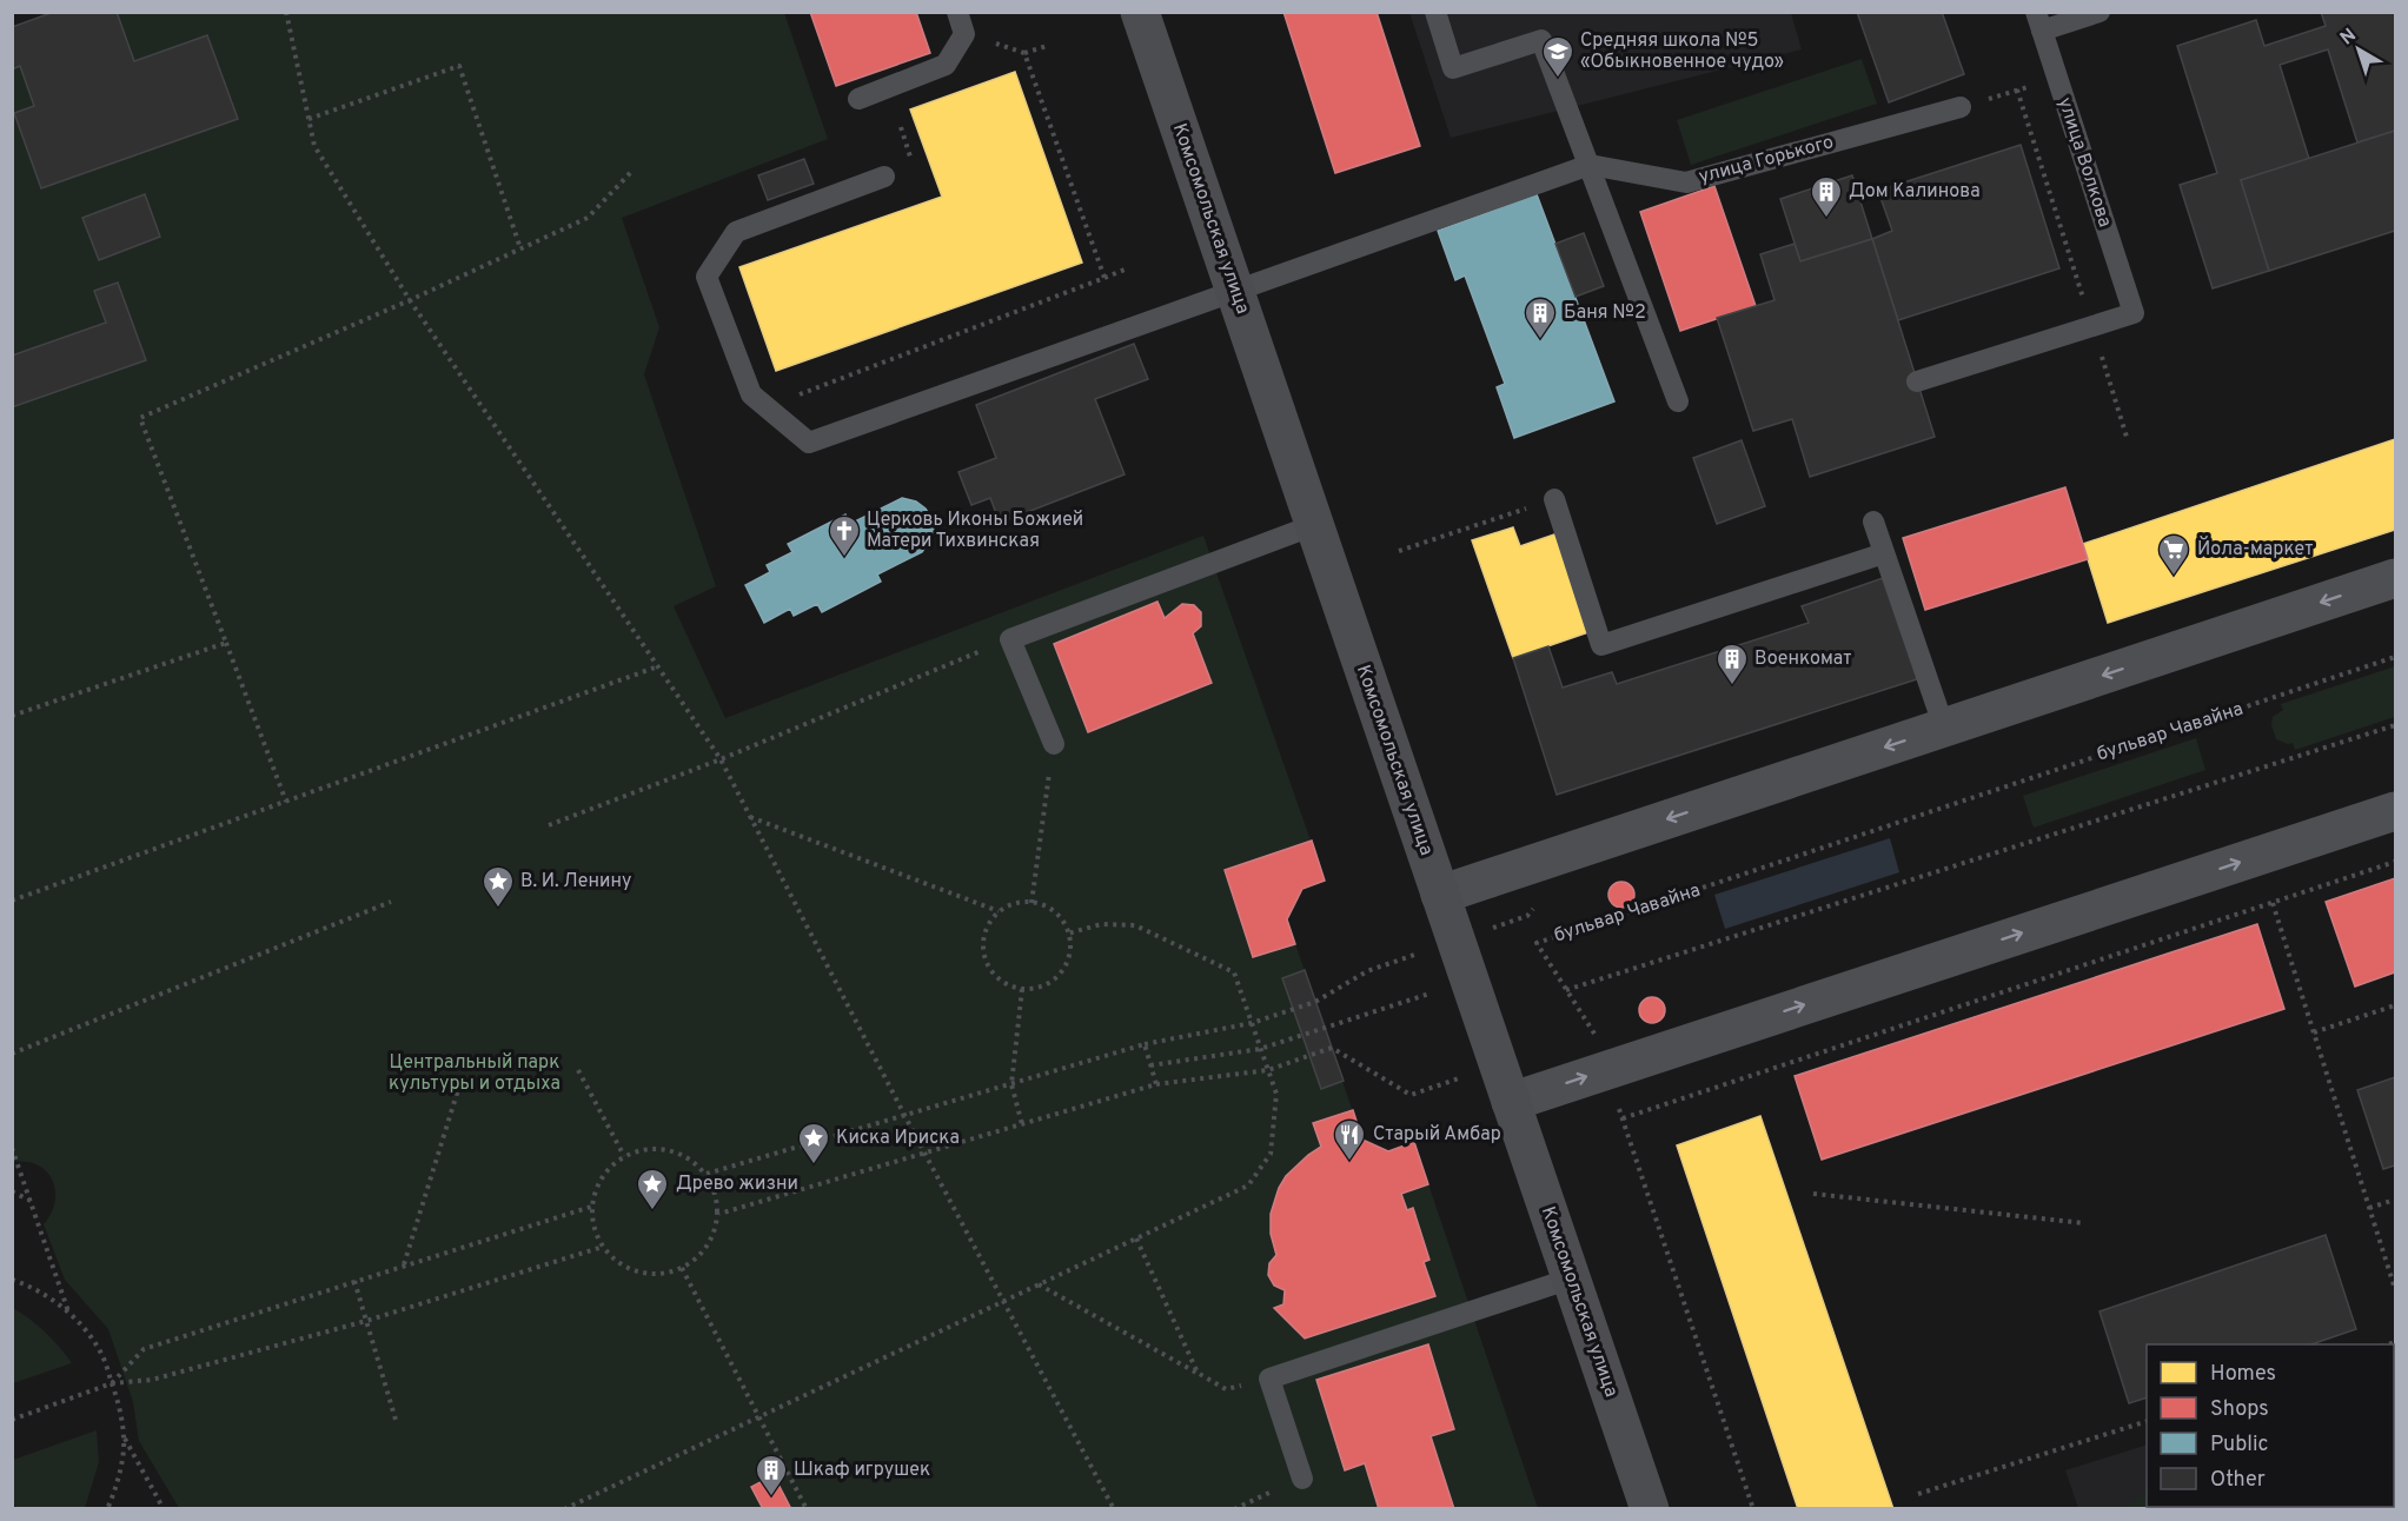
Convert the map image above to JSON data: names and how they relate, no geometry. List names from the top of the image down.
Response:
{
  "streets": {
    "main road": ["Комсомольская улица"],
    "lane": ["улица Горького", "улица Волкова"],
    "path": ["бульвар Чавайна"]
  },
  "crossings": [
    ["улица Горького", "Комсомольская улица"]
  ],
  "parks": ["Центральный парк культуры и отдыха"],
  "places": {
    "school or university": ["Средняя школа №5 «Обыкновенное чудо»"],
    "building": [
      "Дом Калинова",
      "Баня №2",
      "Военкомат",
      "Шкаф игрушек"
    ],
    "church": ["Церковь Иконы Божией Матери Тихвинская"],
    "supermarket": ["Йола-маркет"],
    "place": ["В. И. Ленину", "Киска Ириска", "Древо жизни"],
    "restaurant": ["Старый Амбар"]
  },
  "legend": [
    "Homes",
    "Shops",
    "Public",
    "Other"
  ],
  "north": "top left"
}
